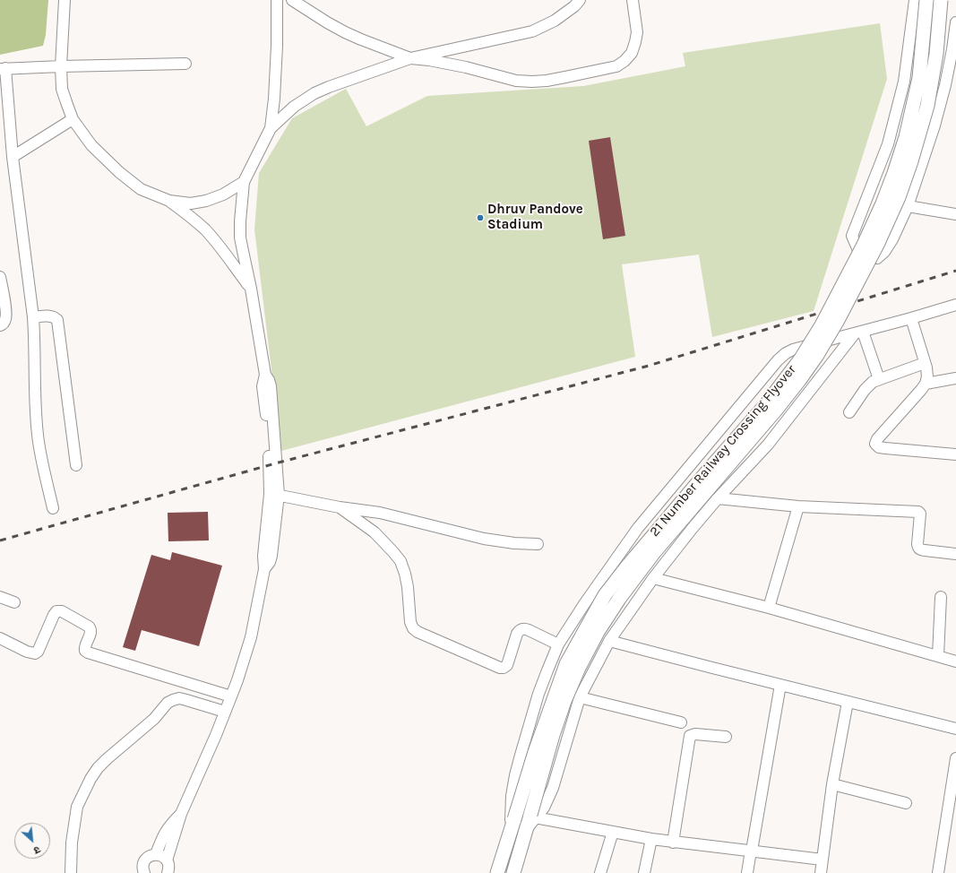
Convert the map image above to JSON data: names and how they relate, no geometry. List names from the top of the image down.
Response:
{
  "streets": {
    "main road": ["21 Number Railway Crossing Flyover"]
  },
  "places": ["Dhruv Pandove Stadium"],
  "north": "bottom right"
}
